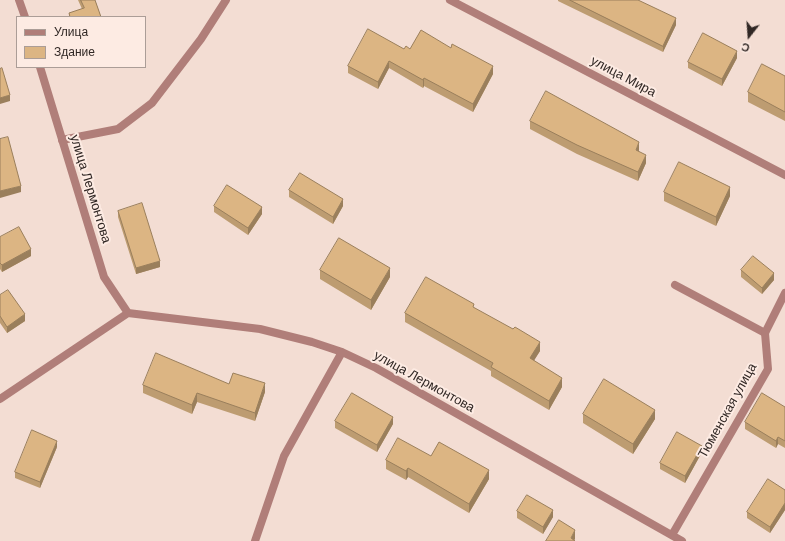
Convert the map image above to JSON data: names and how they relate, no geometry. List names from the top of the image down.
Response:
{
  "streets": {
    "street": ["улица Мира", "улица Лермонтова", "Тюменская улица"]
  },
  "crossings": [
    ["улица Лермонтова", "Тюменская улица"]
  ],
  "legend": ["Улица", "Здание"],
  "north": "bottom"
}
